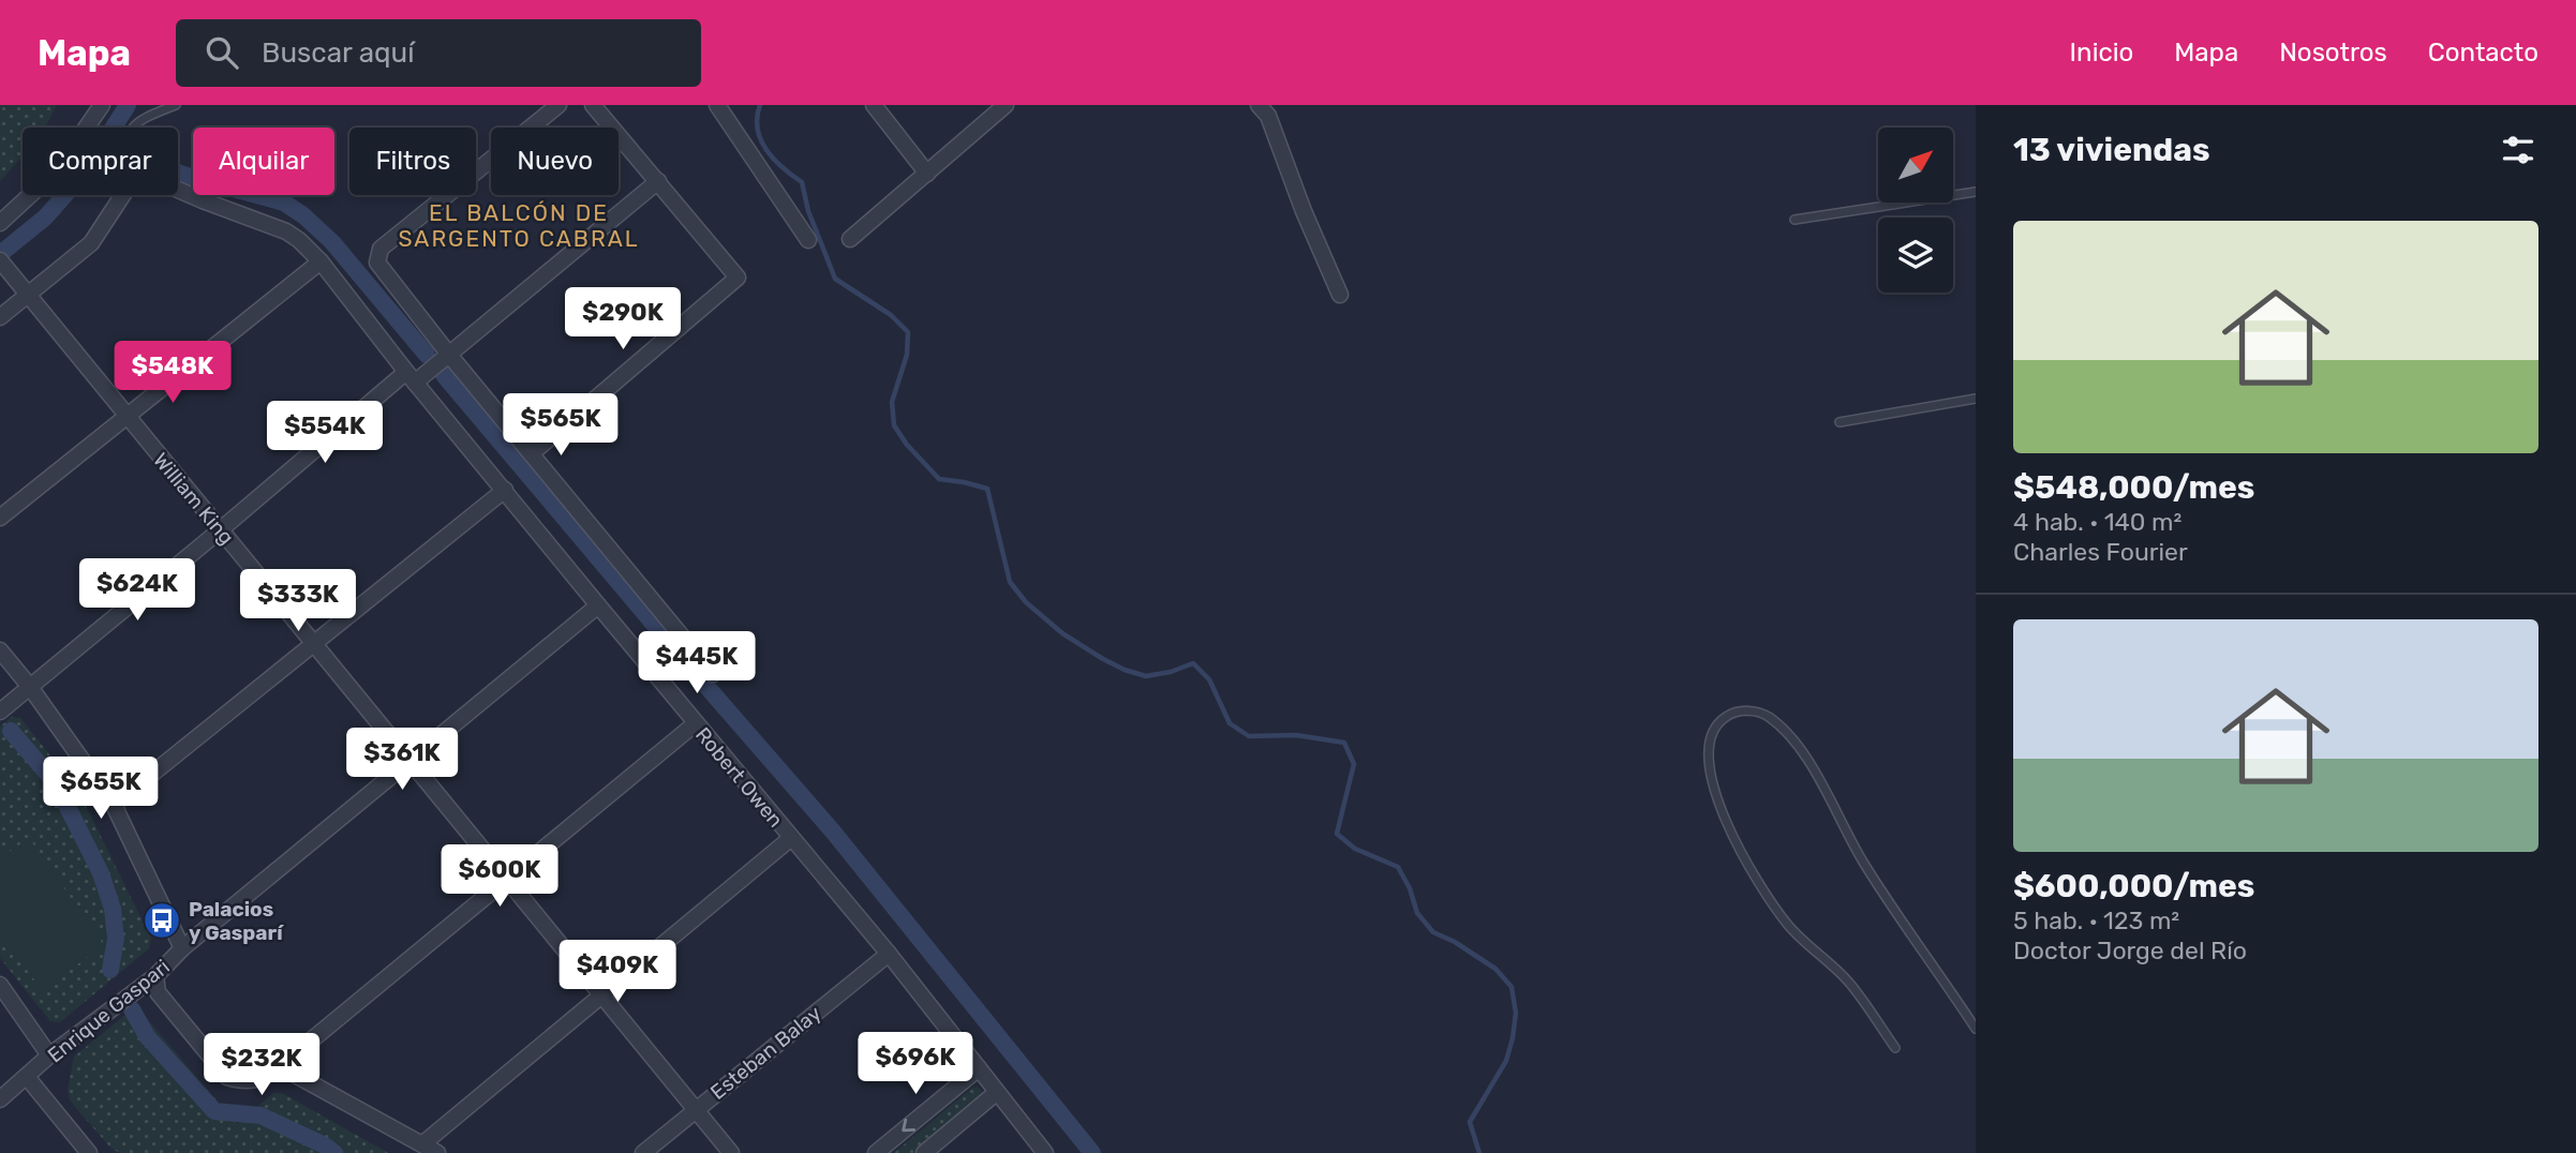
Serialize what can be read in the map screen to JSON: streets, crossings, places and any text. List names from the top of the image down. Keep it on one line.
{"streets":{"street":["William King","Robert Owen","Enrique Gaspari","Esteban Balay"]},"crossings":[["William King","Enrique Gaspari"],["William King","Esteban Balay"],["Robert Owen","Enrique Gaspari"],["Robert Owen","Esteban Balay"]],"districts":["EL BALCÓN DE SARGENTO CABRAL"],"places":{"bus stop":["Palacios y Gasparí"]},"north":"top right","page":{"header":"Mapa","search":"Buscar aquí","nav":["Inicio","Mapa","Nosotros","Contacto"],"heading":"13 viviendas","chip":["Comprar","Alquilar","Filtros","Nuevo"],"list":[{"name":"$548,000/mes","note":"4 hab. · 140 m² · Charles Fourier"},{"name":"$600,000/mes","note":"5 hab. · 123 m² · Doctor Jorge del Río"}],"price":["$290K","$548K","$565K","$554K","$624K","$333K","$445K","$361K","$655K","$600K","$409K","$696K","$232K"]}}
